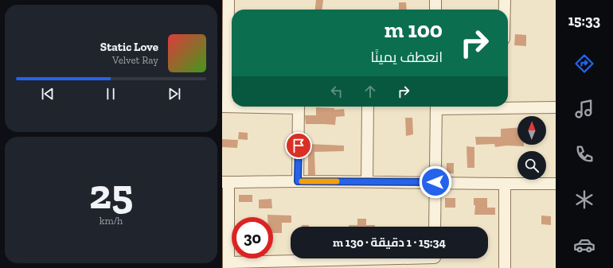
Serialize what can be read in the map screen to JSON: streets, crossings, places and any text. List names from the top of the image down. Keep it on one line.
{"north":"top","page":{"tabs":"15:33","turn":["100 m","انعطف يمينًا"],"song":["Static Love","Velvet Ray"],"tile":["25","km/h"],"limit":"30","trip":"15:34 · 1 دقيقة · 130 m"}}
